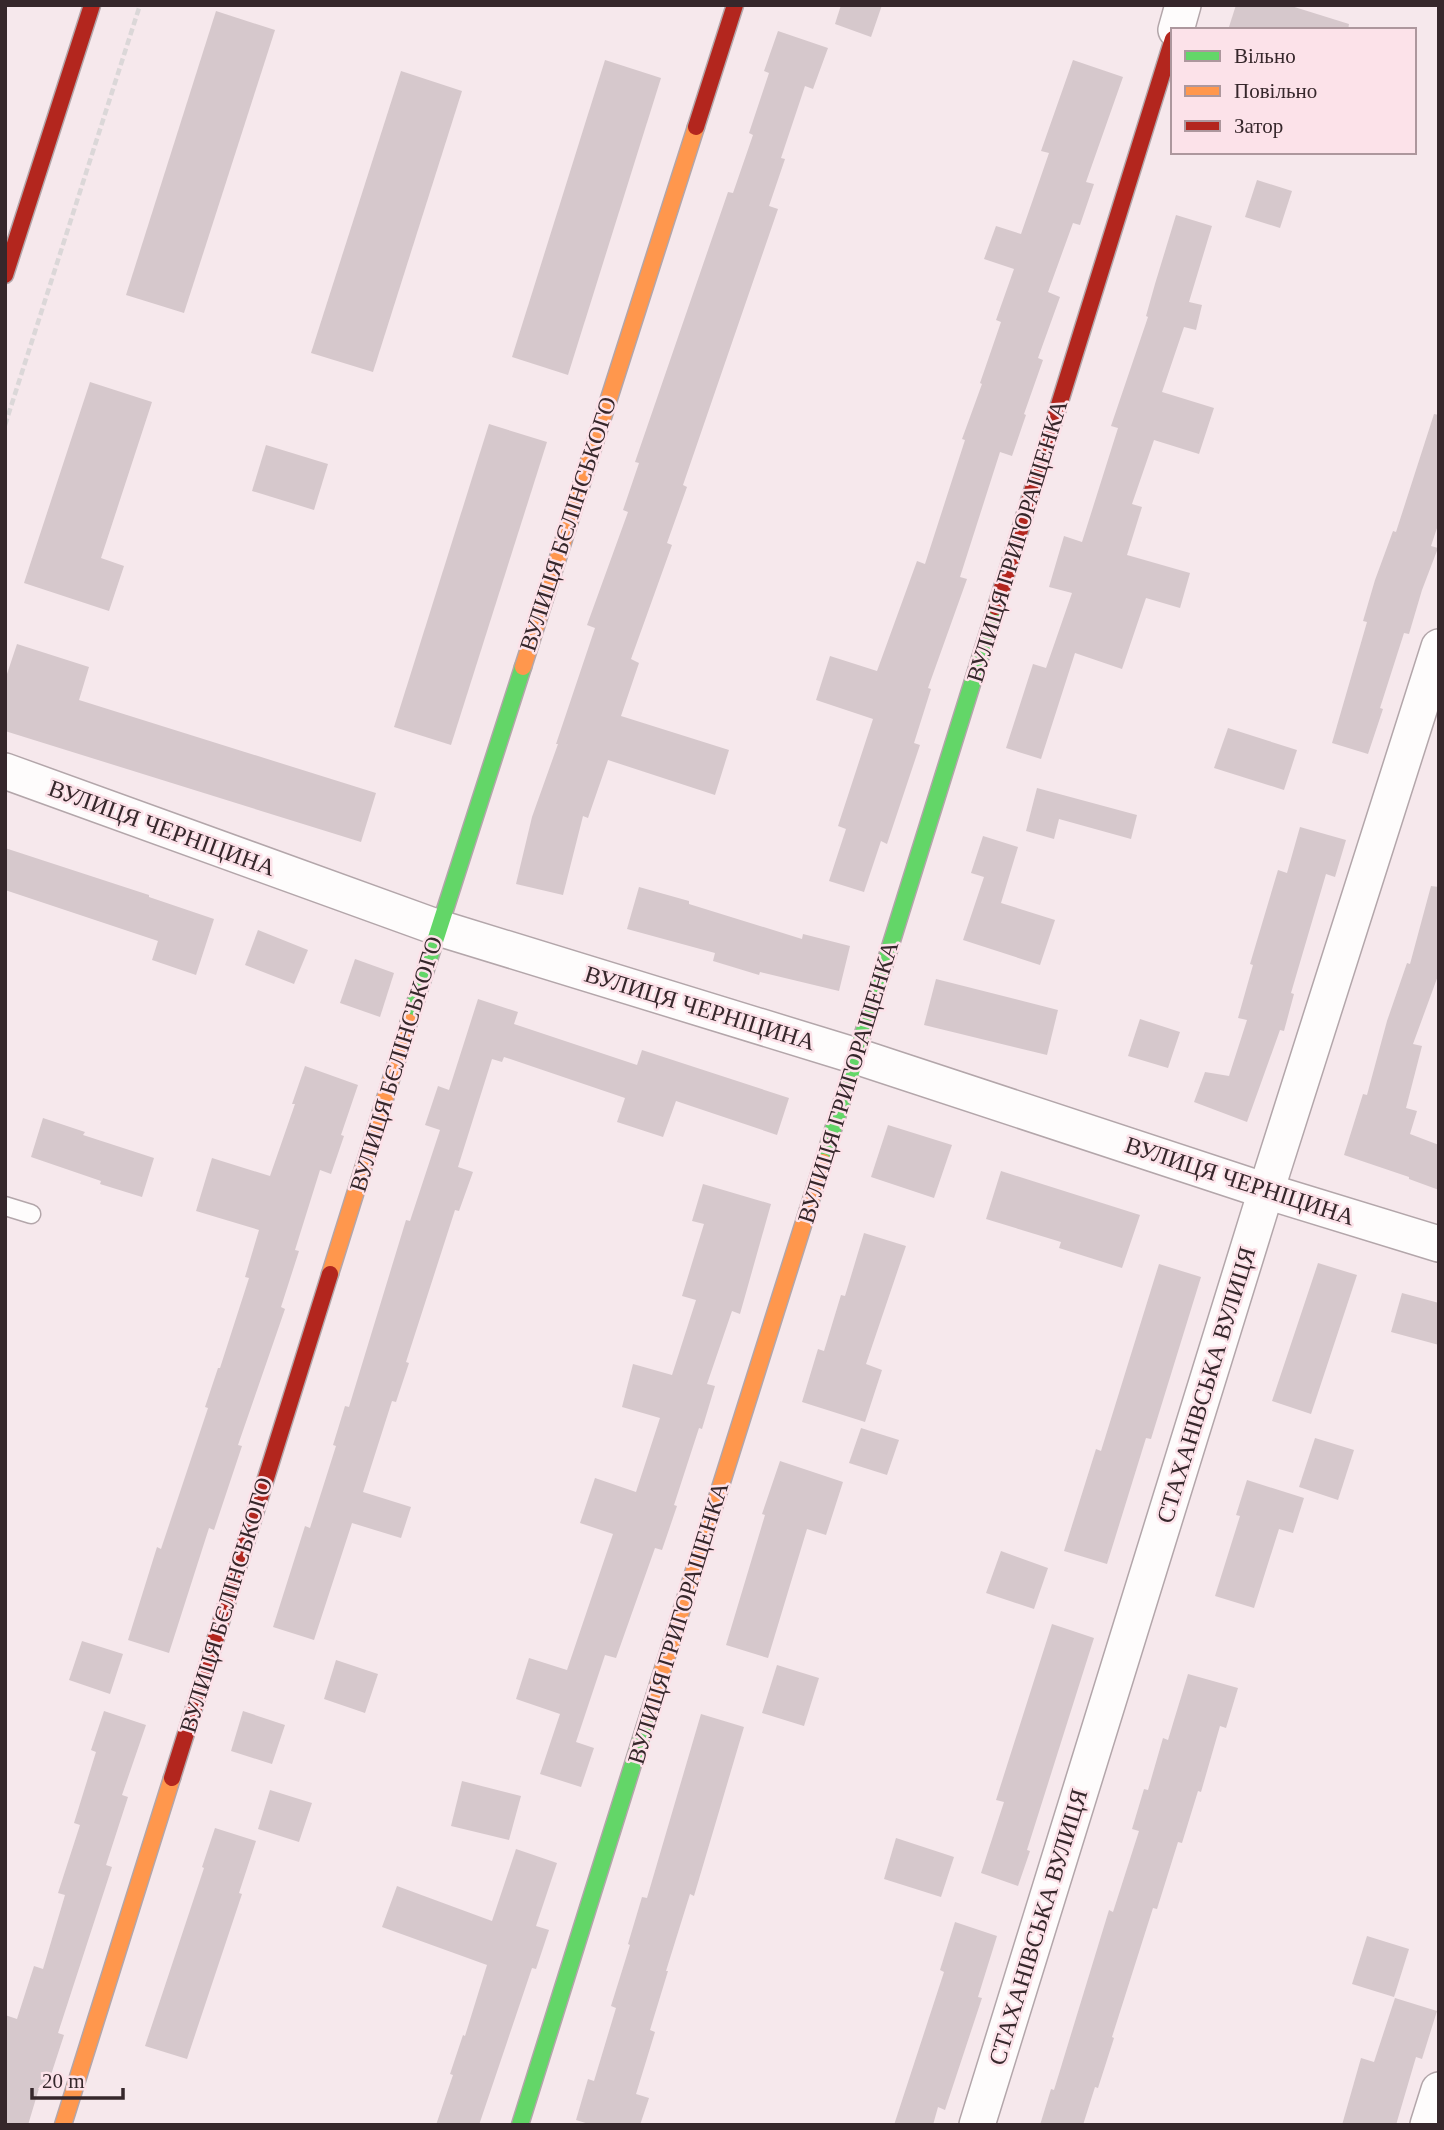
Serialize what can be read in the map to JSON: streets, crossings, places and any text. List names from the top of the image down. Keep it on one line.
{"streets":{"street":["ВУЛИЦЯ БЄЛІНСЬКОГО","ВУЛИЦЯ ГРИГОРАЩЕНКА","ВУЛИЦЯ ЧЕРНІЦИНА","СТАХАНІВСЬКА ВУЛИЦЯ"]},"crossings":[["ВУЛИЦЯ БЄЛІНСЬКОГО","ВУЛИЦЯ ЧЕРНІЦИНА"],["ВУЛИЦЯ ГРИГОРАЩЕНКА","ВУЛИЦЯ ЧЕРНІЦИНА"],["ВУЛИЦЯ ЧЕРНІЦИНА","СТАХАНІВСЬКА ВУЛИЦЯ"]],"legend":["Вільно","Повільно","Затор"],"scale_bar":"20 m"}
